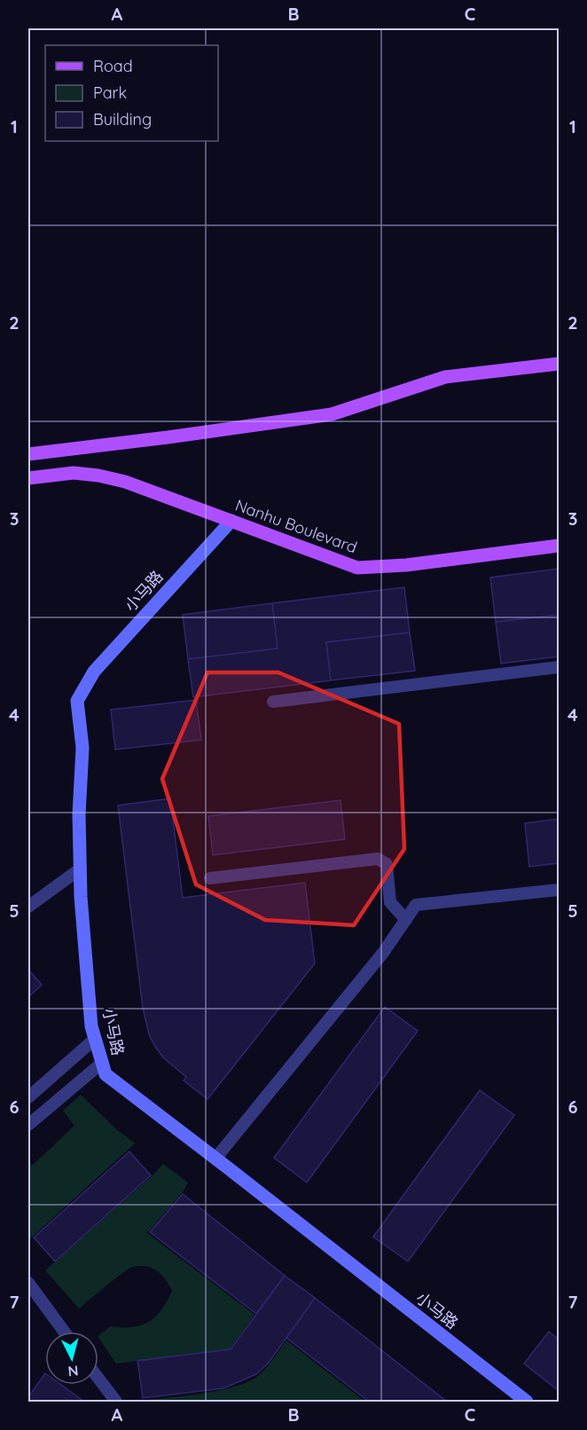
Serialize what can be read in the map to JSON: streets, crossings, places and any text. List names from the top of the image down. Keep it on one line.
{"streets":{"main road":["Nanhu Boulevard"],"street":["小马路"]},"crossings":[["Nanhu Boulevard","小马路"]],"legend":["Road","Park","Building"],"north":"bottom","grid":{"columns":["A","B","C"],"rows":["1","2","3","4","5","6","7"]}}
